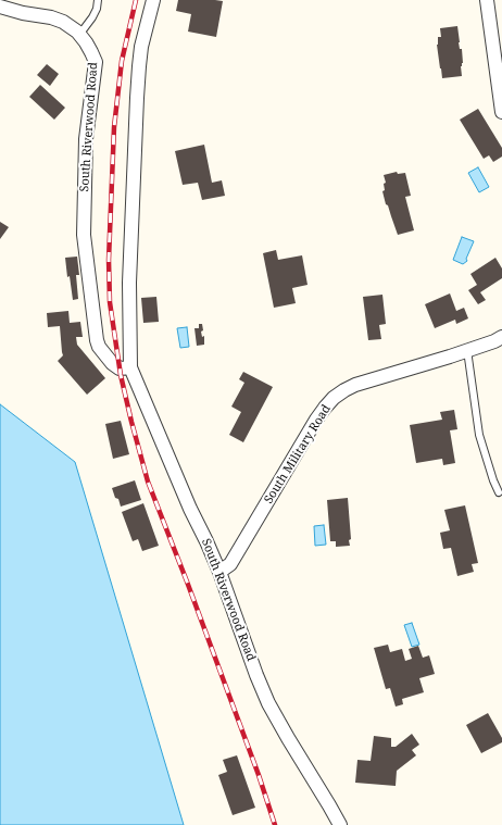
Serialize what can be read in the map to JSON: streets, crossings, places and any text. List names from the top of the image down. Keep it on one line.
{"streets":{"street":["South Riverwood Road","South Military Road"]},"crossings":[["South Riverwood Road","South Military Road"]]}
